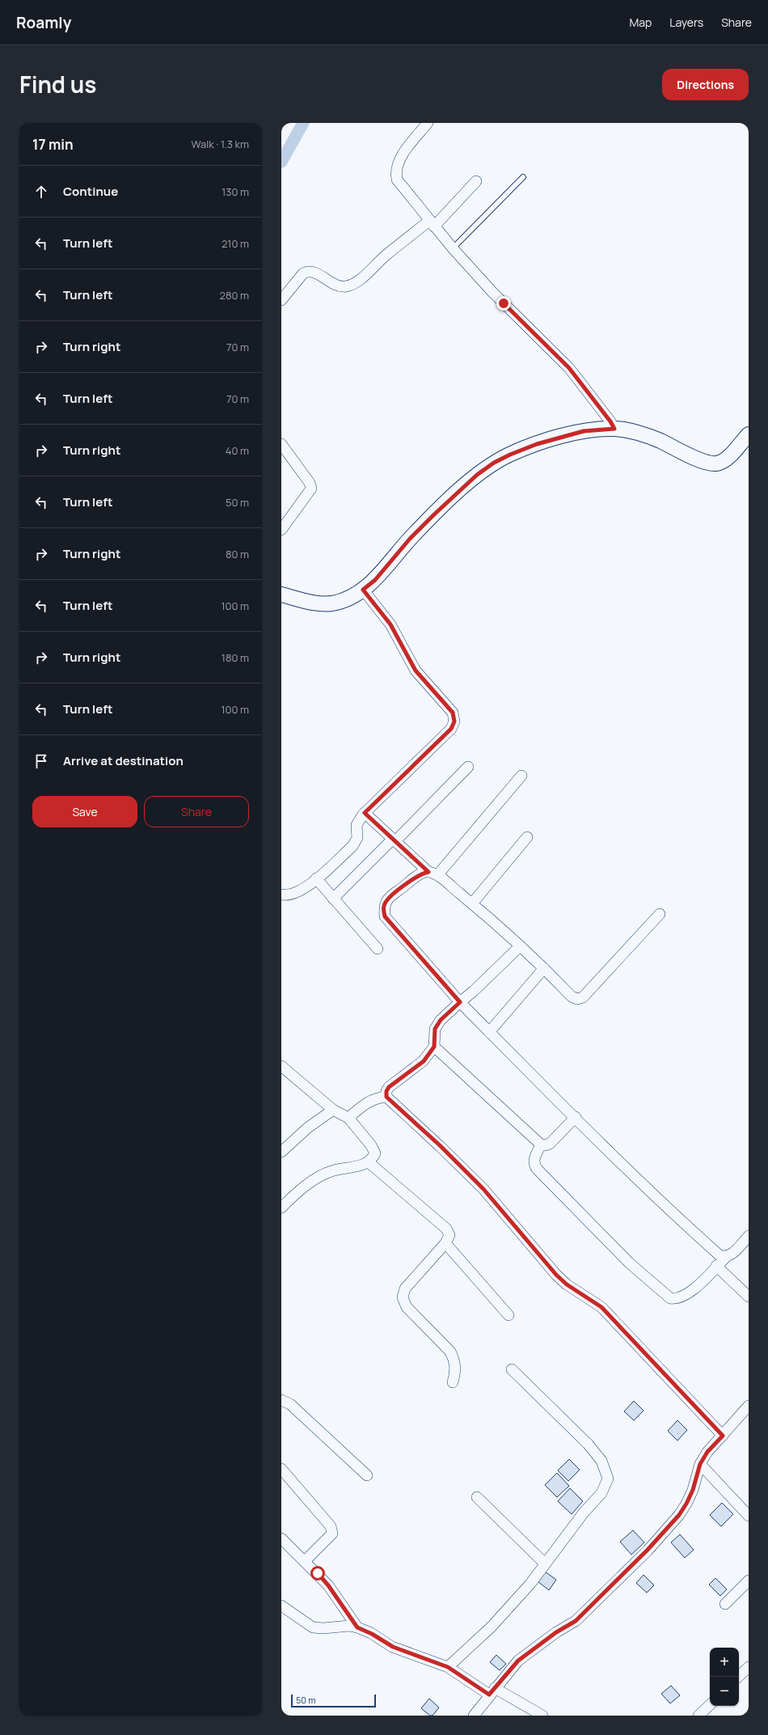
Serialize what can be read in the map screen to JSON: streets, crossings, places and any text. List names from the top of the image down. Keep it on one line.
{"scale_bar":"50 m","page":{"header":"Roamly","nav":["Map","Layers","Share"],"title":"Find us","buttons":["Directions",["Save","Share"]],"heading":["17 min","Walk · 1.3 km"],"list":[["Continue","130 m"],["Turn left","210 m"],["Turn left","280 m"],["Turn right","70 m"],["Turn left","70 m"],["Turn right","40 m"],["Turn left","50 m"],["Turn right","80 m"],["Turn left","100 m"],["Turn right","180 m"],["Turn left","100 m"],"Arrive at destination"],"map_buttons":["+","−"],"scale":"50 m"}}
